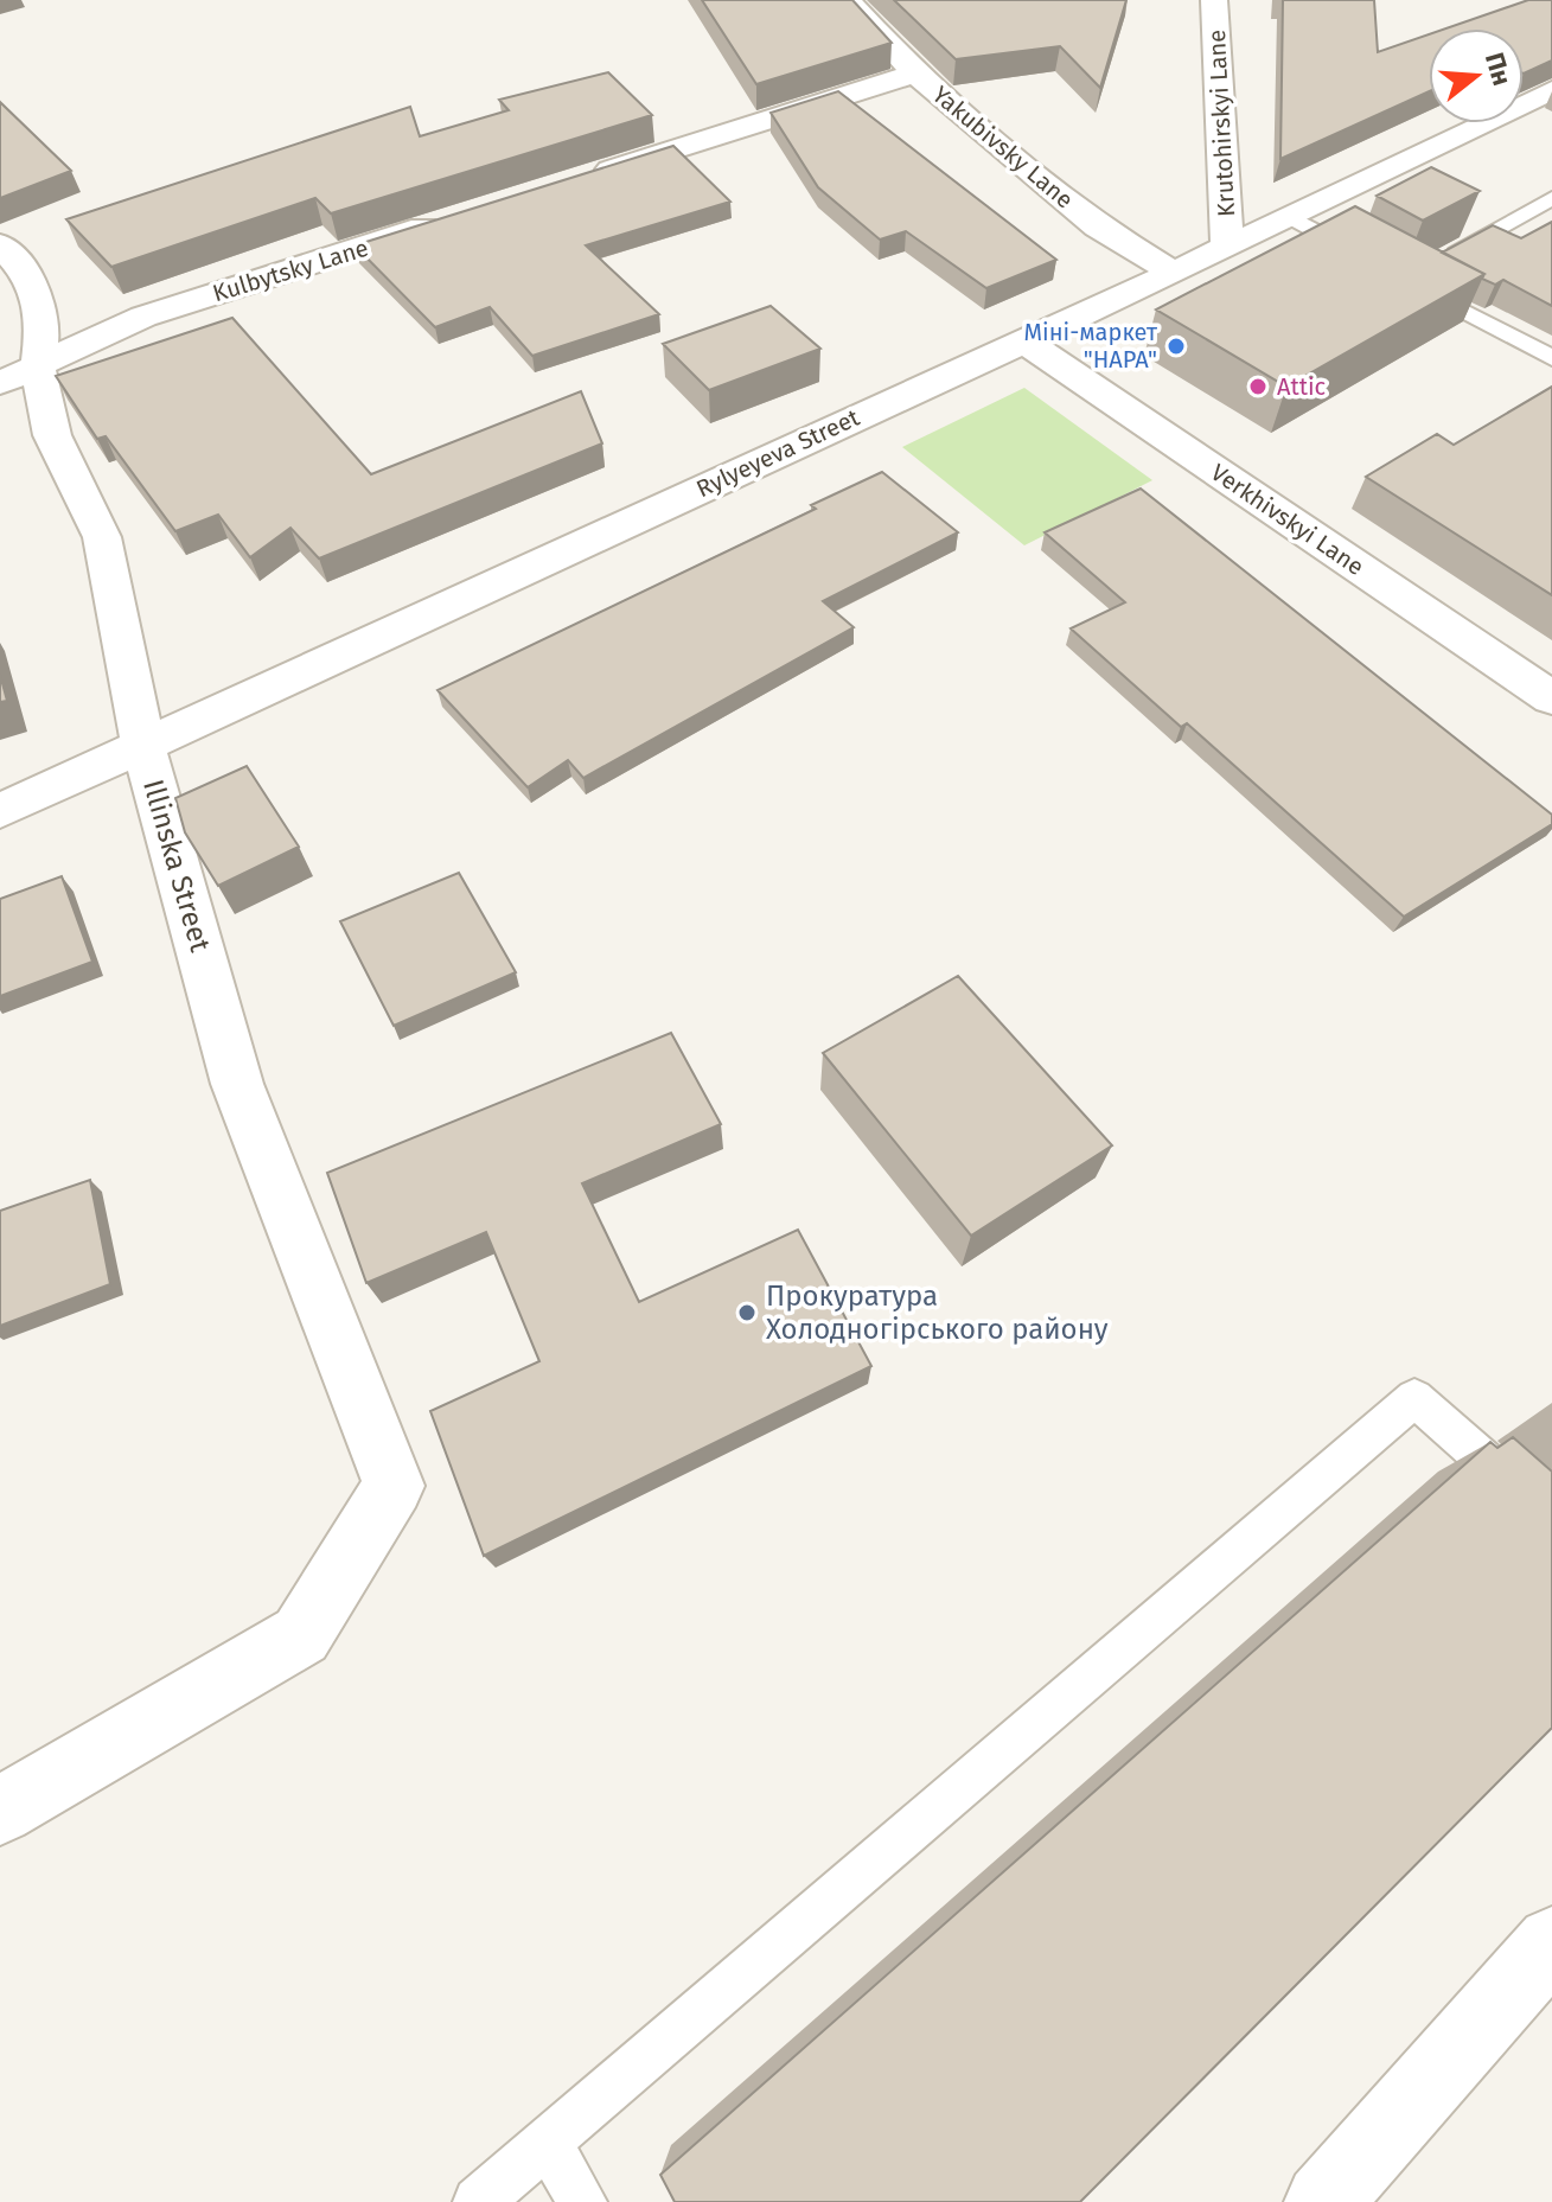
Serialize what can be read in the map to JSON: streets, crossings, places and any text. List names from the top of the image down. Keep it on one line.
{"streets":{"street":["Krutohirskyi Lane","Yakubivsky Lane","Kulbytsky Lane","Rylyeyeva Street","Verkhivskyi Lane","Illinska Street"]},"crossings":[["Krutohirskyi Lane","Rylyeyeva Street"],["Yakubivsky Lane","Rylyeyeva Street"],["Kulbytsky Lane","Illinska Street"],["Rylyeyeva Street","Verkhivskyi Lane"],["Rylyeyeva Street","Illinska Street"]],"places":["Міні-маркет \"НАРА\"","Attic","Прокуратура Холодногірського району"],"north":"right"}
